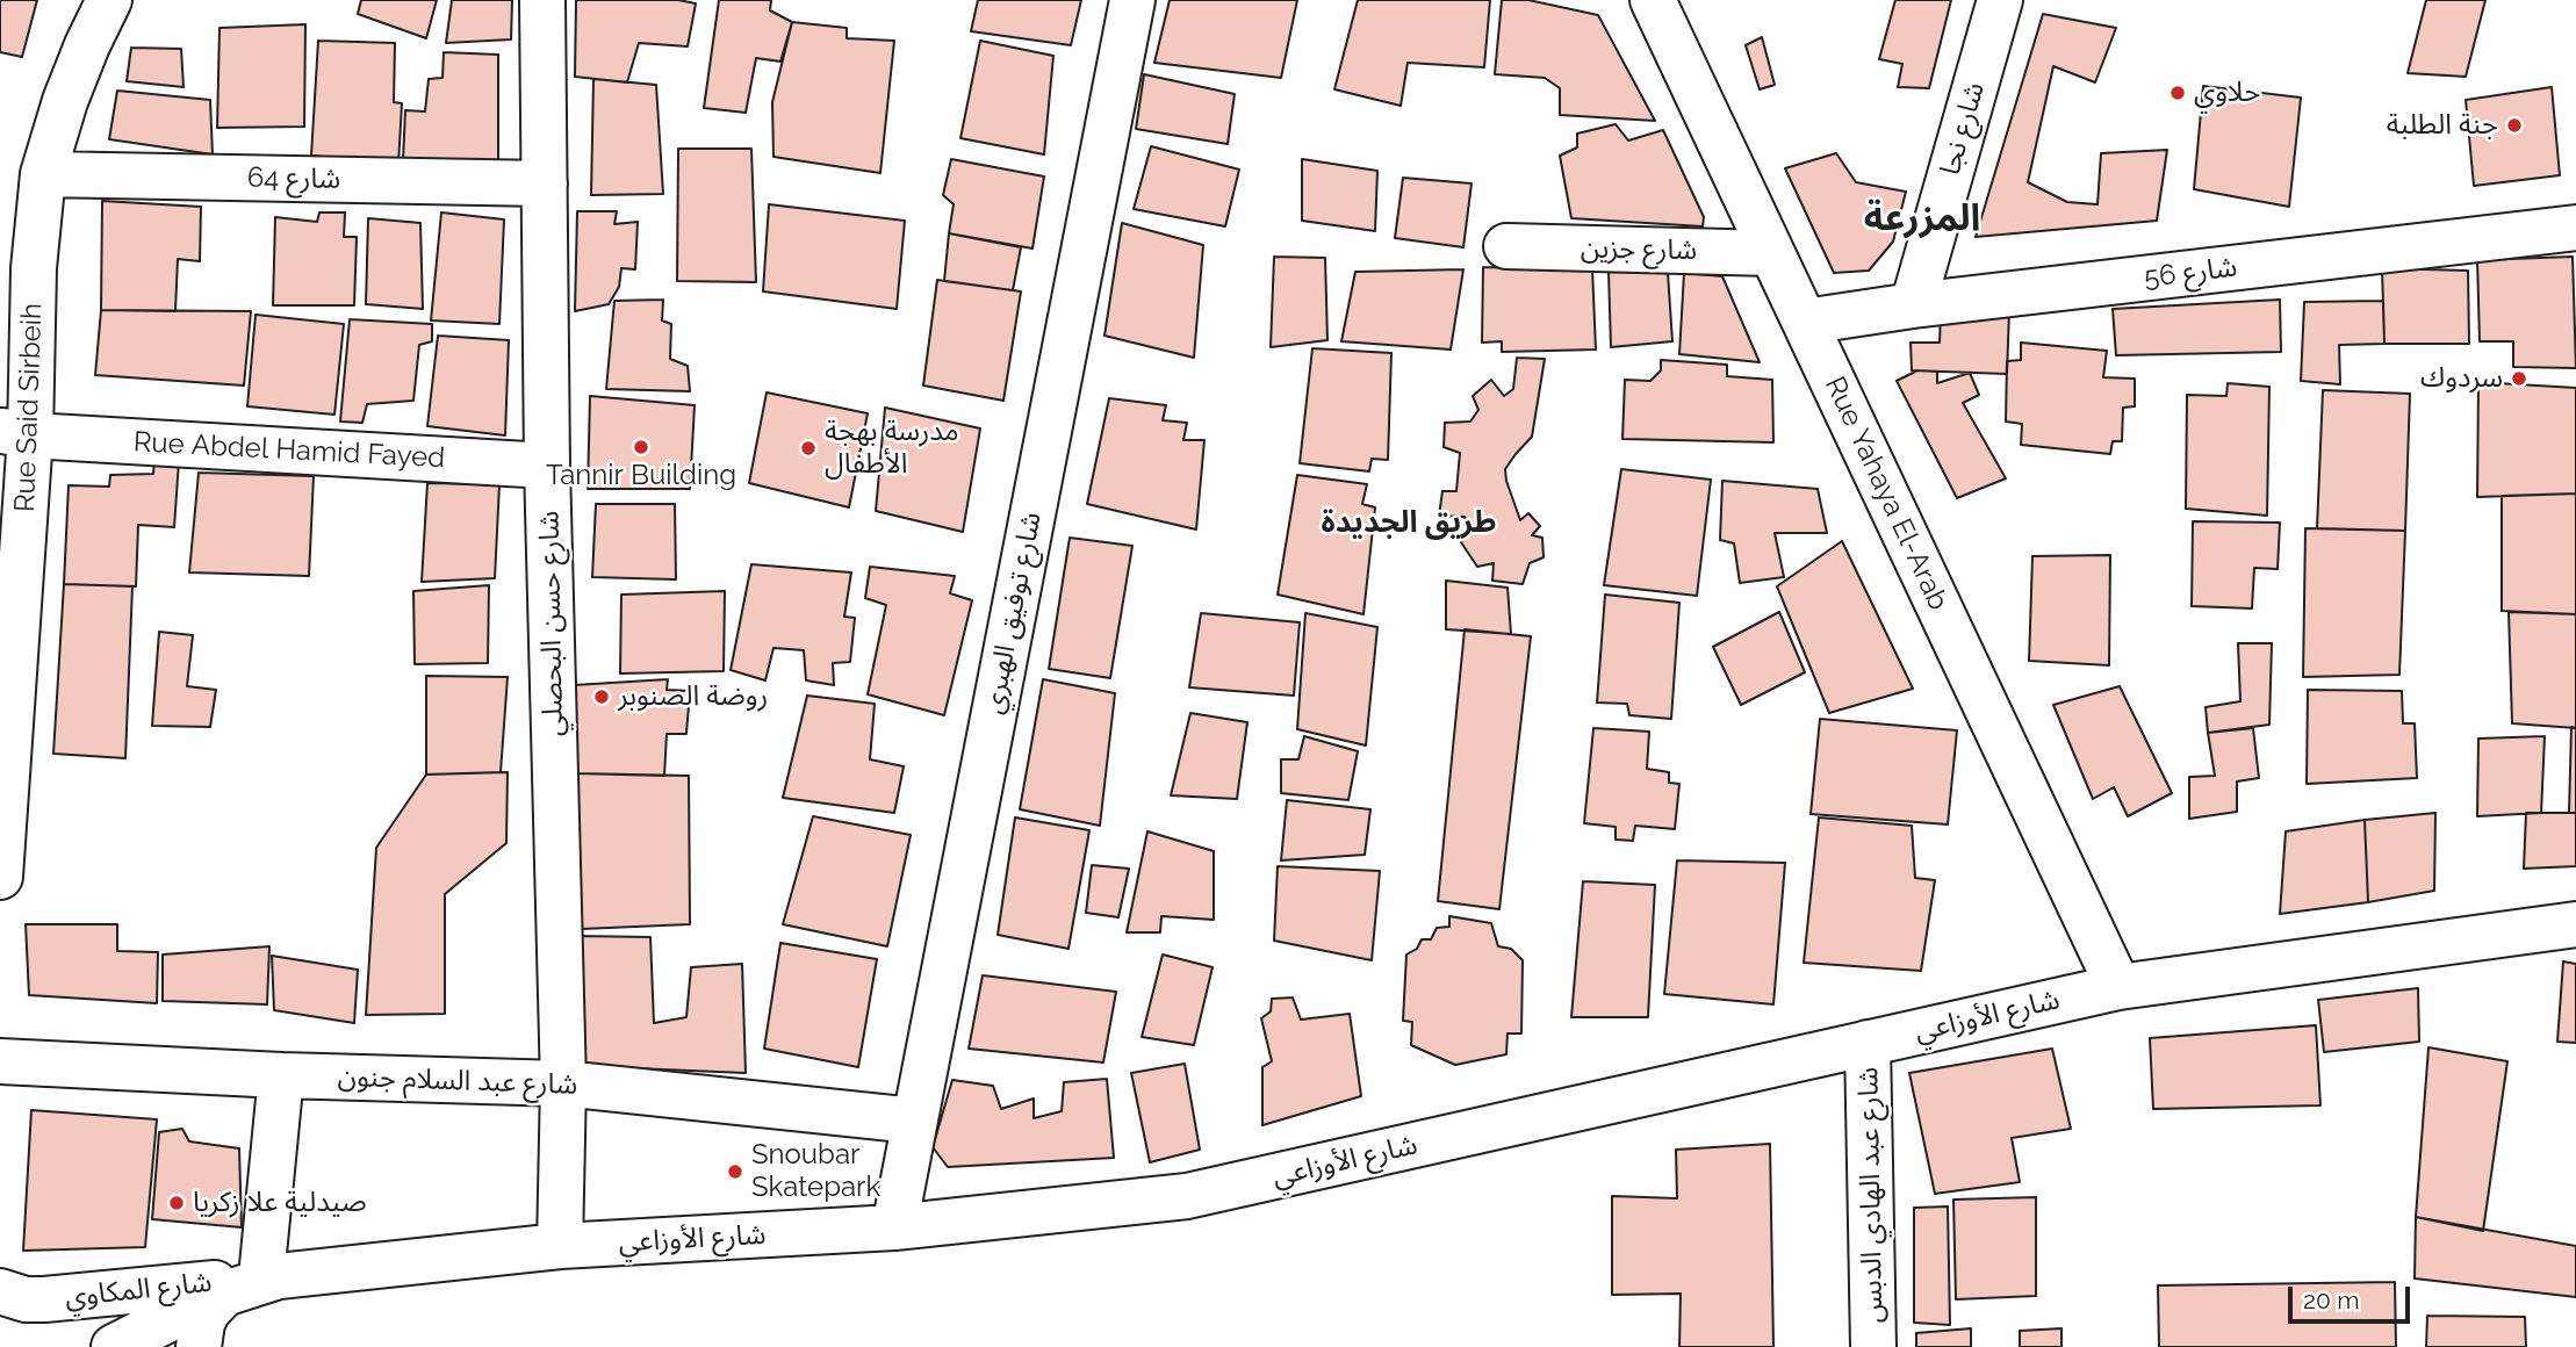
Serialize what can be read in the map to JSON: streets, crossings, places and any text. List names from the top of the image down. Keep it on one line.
{"streets":{"street":["شارع نجا","شارع 64","شارع جزين","شارع 56","Rue Said Sirbeih","Rue Abdel Hamid Fayed","Rue Yahaya El-Arab","شارع توفيق الهبري","شارع حسن البحصلي","شارع الأوزاعي","شارع عبد السلام جنون","شارع عبد الهادي الدبس","شارع المكاوي"]},"crossings":[["شارع نجا","شارع 56"],["شارع 64","Rue Said Sirbeih"],["شارع 64","شارع حسن البحصلي"],["شارع جزين","Rue Yahaya El-Arab"],["شارع 56","Rue Yahaya El-Arab"],["Rue Said Sirbeih","Rue Abdel Hamid Fayed"],["Rue Abdel Hamid Fayed","شارع حسن البحصلي"],["Rue Yahaya El-Arab","شارع الأوزاعي"],["شارع توفيق الهبري","شارع الأوزاعي"],["شارع توفيق الهبري","شارع عبد السلام جنون"],["شارع حسن البحصلي","شارع الأوزاعي"],["شارع حسن البحصلي","شارع عبد السلام جنون"],["شارع الأوزاعي","شارع عبد الهادي الدبس"],["شارع الأوزاعي","شارع المكاوي"]],"districts":["المزرعة","طريق الجديدة"],"places":["حلاوي","جنة الطلبة","سردوك","Tannir Building","مدرسة بهجة الأطفال","روضة الصنوبر","Snoubar Skatepark","صيدلية علا زكريا"],"scale_bar":"20 m"}
